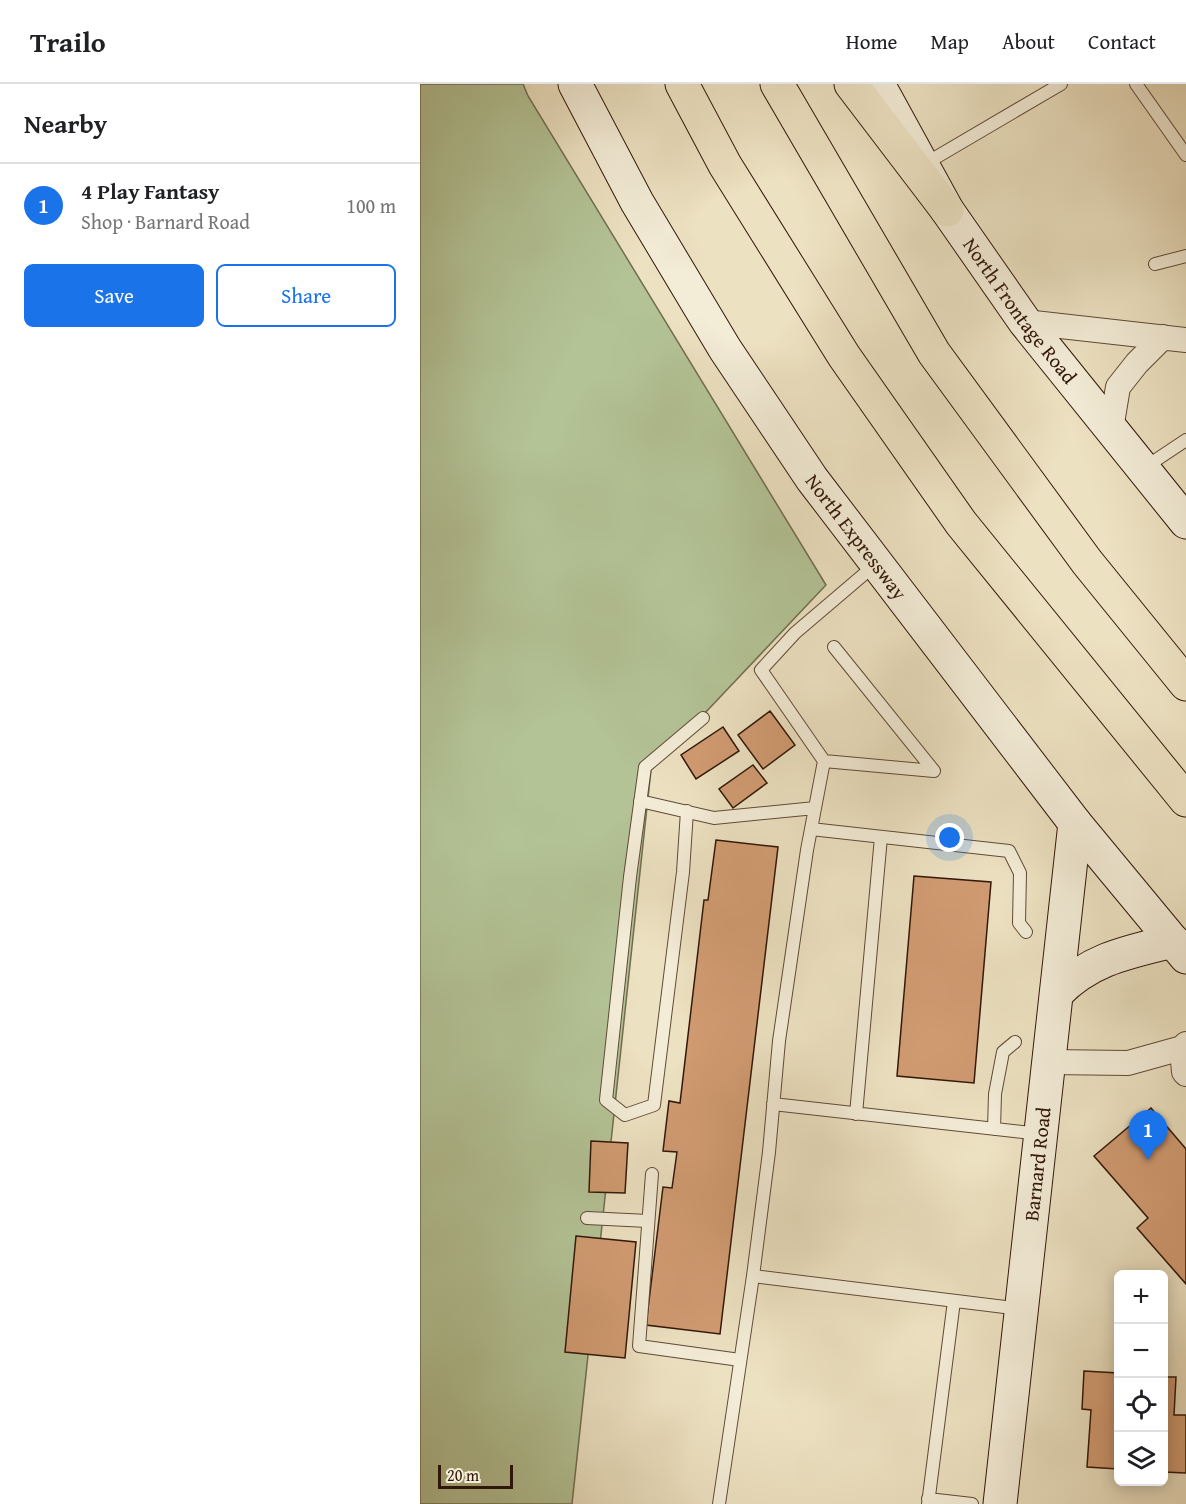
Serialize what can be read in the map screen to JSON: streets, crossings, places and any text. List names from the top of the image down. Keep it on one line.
{"streets":{"main road":["North Frontage Road","North Expressway","Barnard Road"]},"crossings":[["North Expressway","Barnard Road"]],"scale_bar":"20 m","page":{"header":"Trailo","nav":["Home","Map","About","Contact"],"heading":"Nearby","list":[{"mark":"1","name":"4 Play Fantasy","note":"Shop · Barnard Road","value":"100 m"}],"buttons":["Save","Share"],"pins":"1","map_buttons":["+","−"],"scale":"20 m"}}
